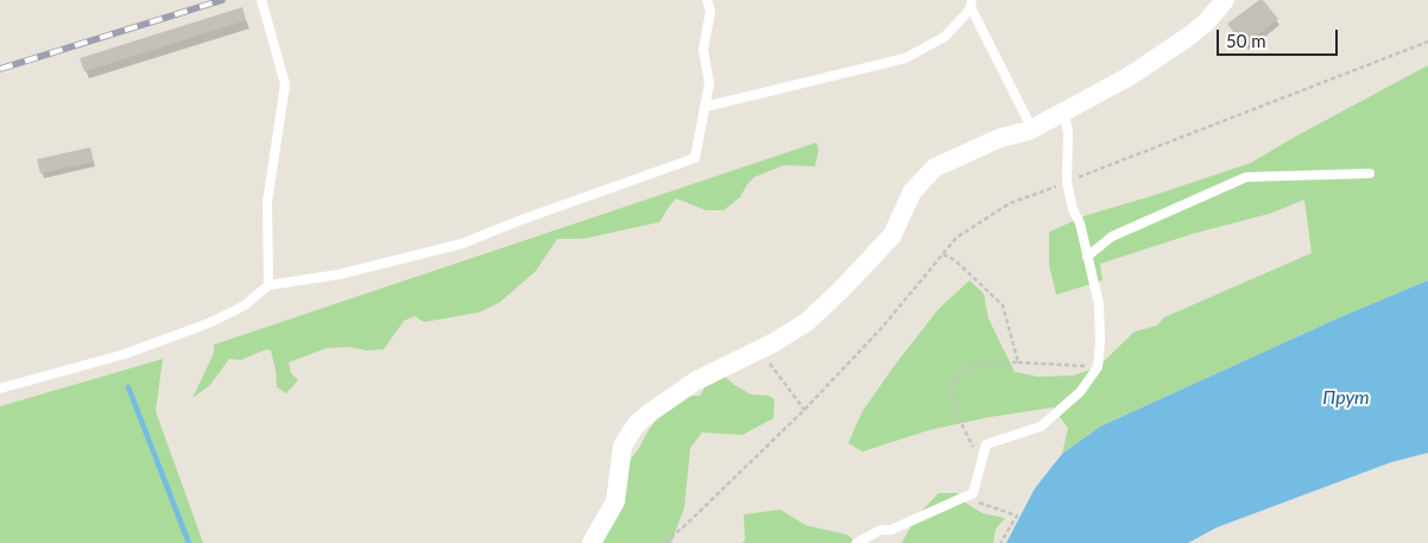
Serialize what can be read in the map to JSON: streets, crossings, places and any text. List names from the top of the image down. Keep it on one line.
{"water":["Прут"],"scale_bar":"50 m"}
